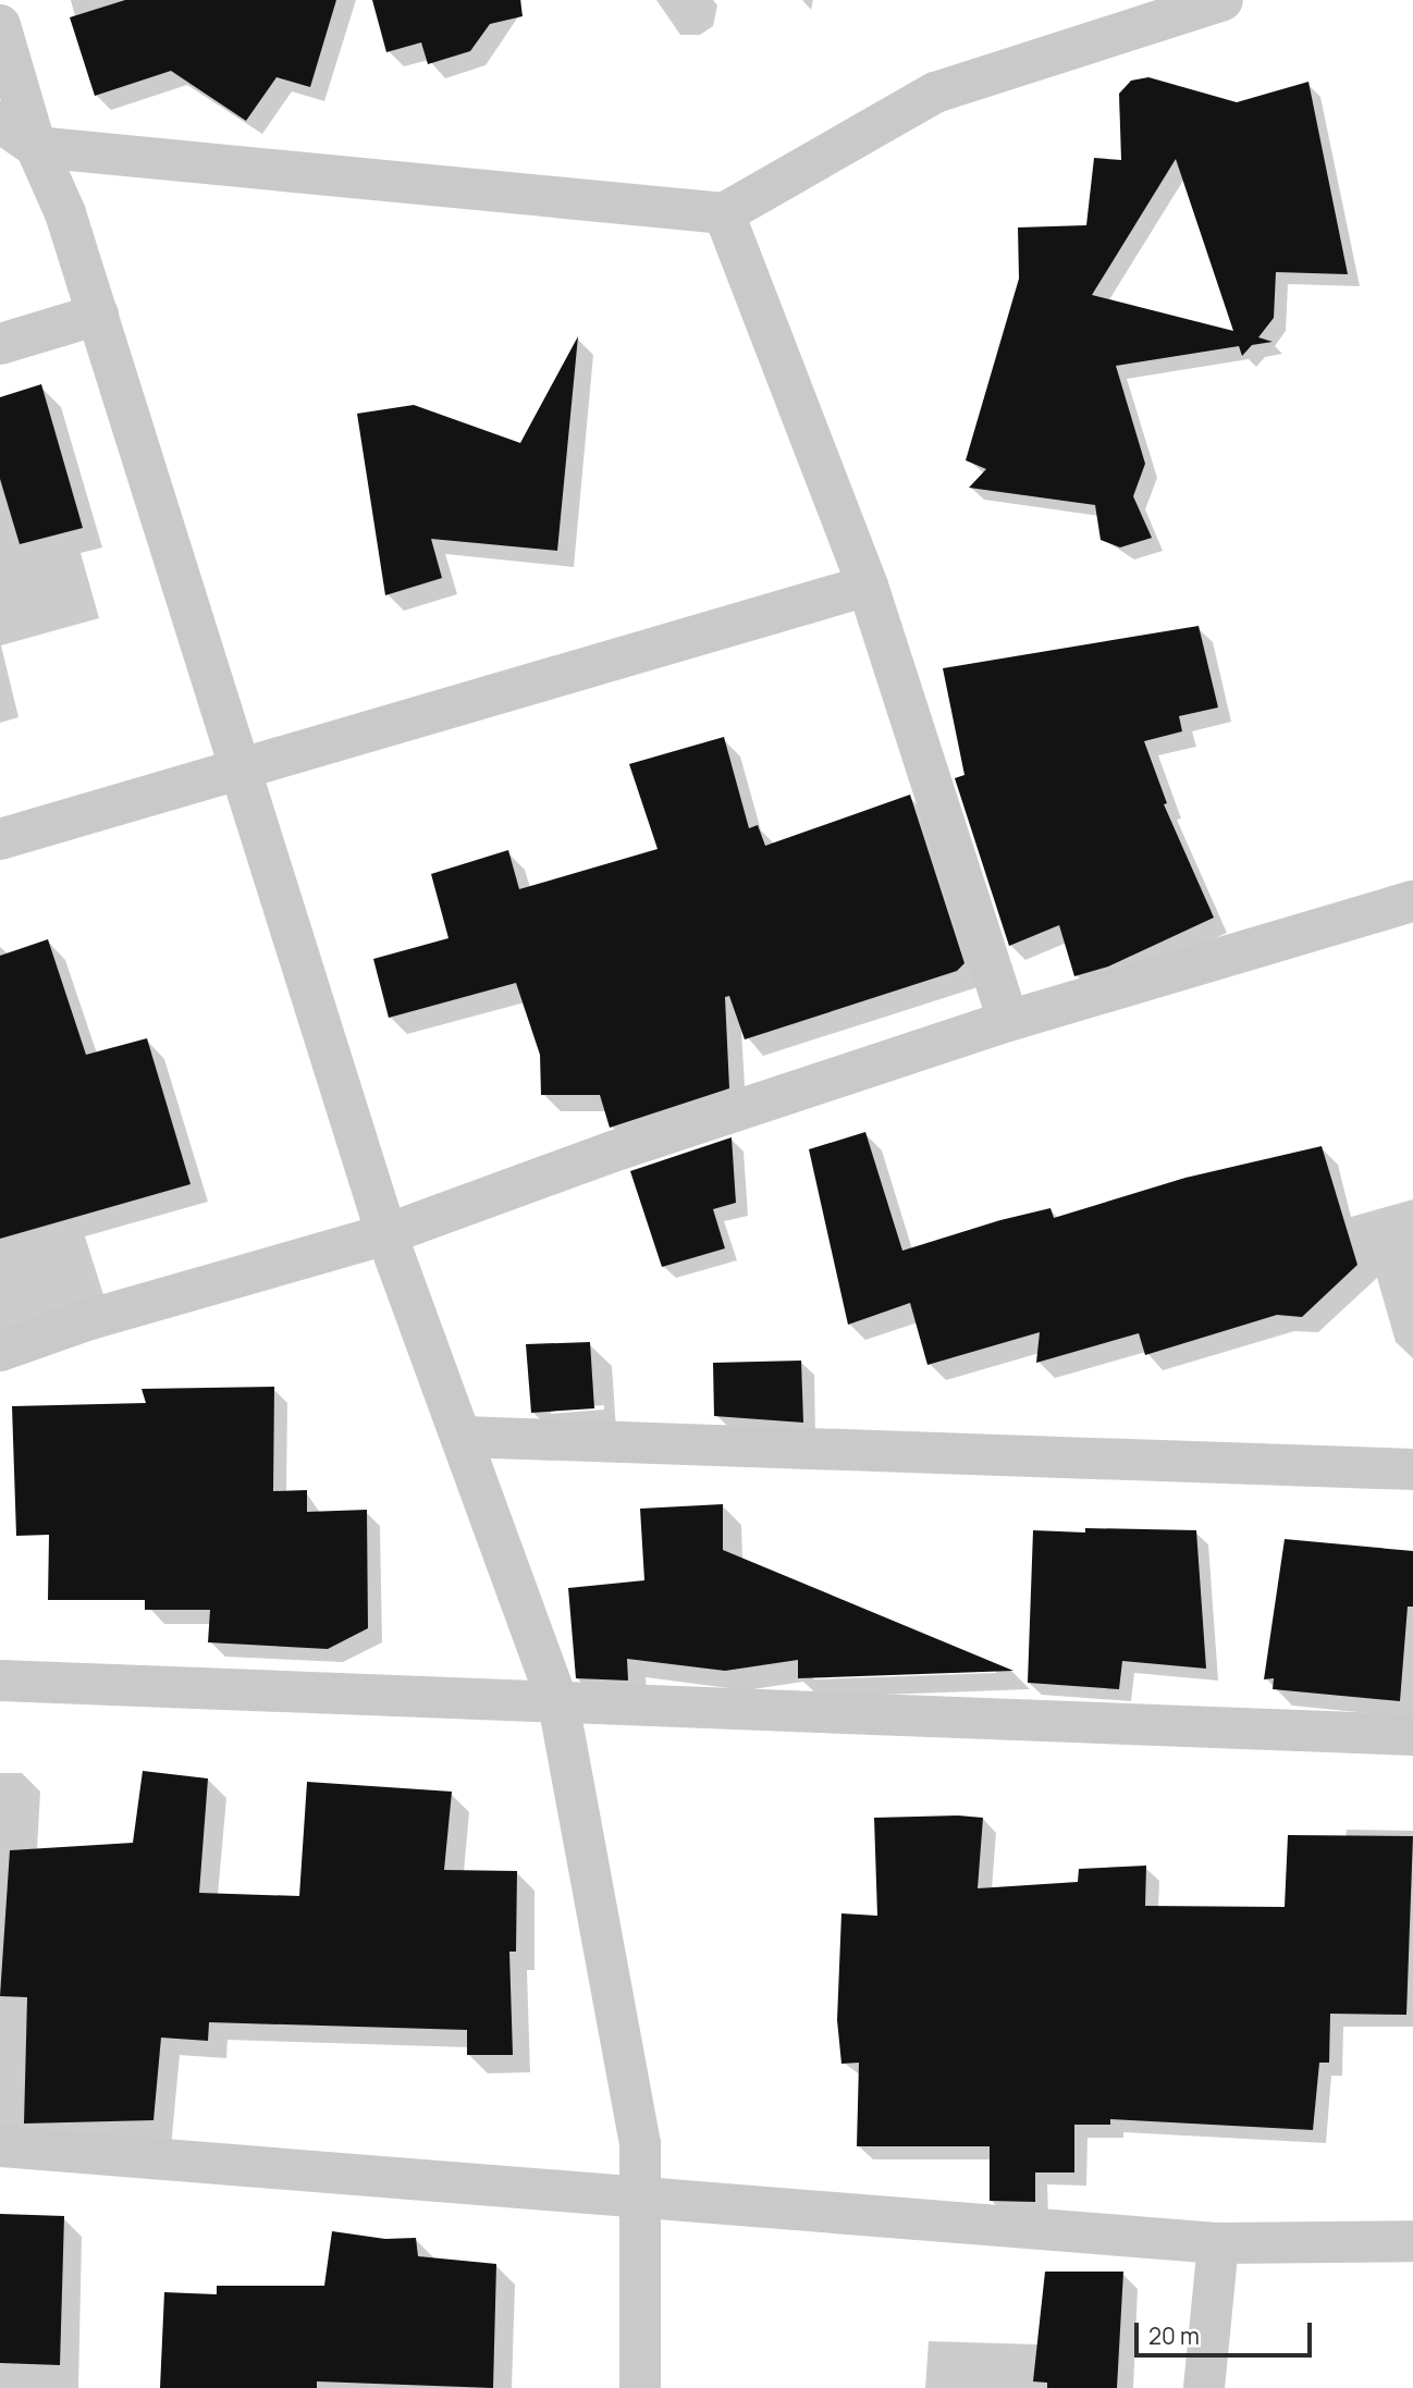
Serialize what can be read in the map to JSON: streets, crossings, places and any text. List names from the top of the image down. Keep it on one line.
{"scale_bar":"20 m"}
